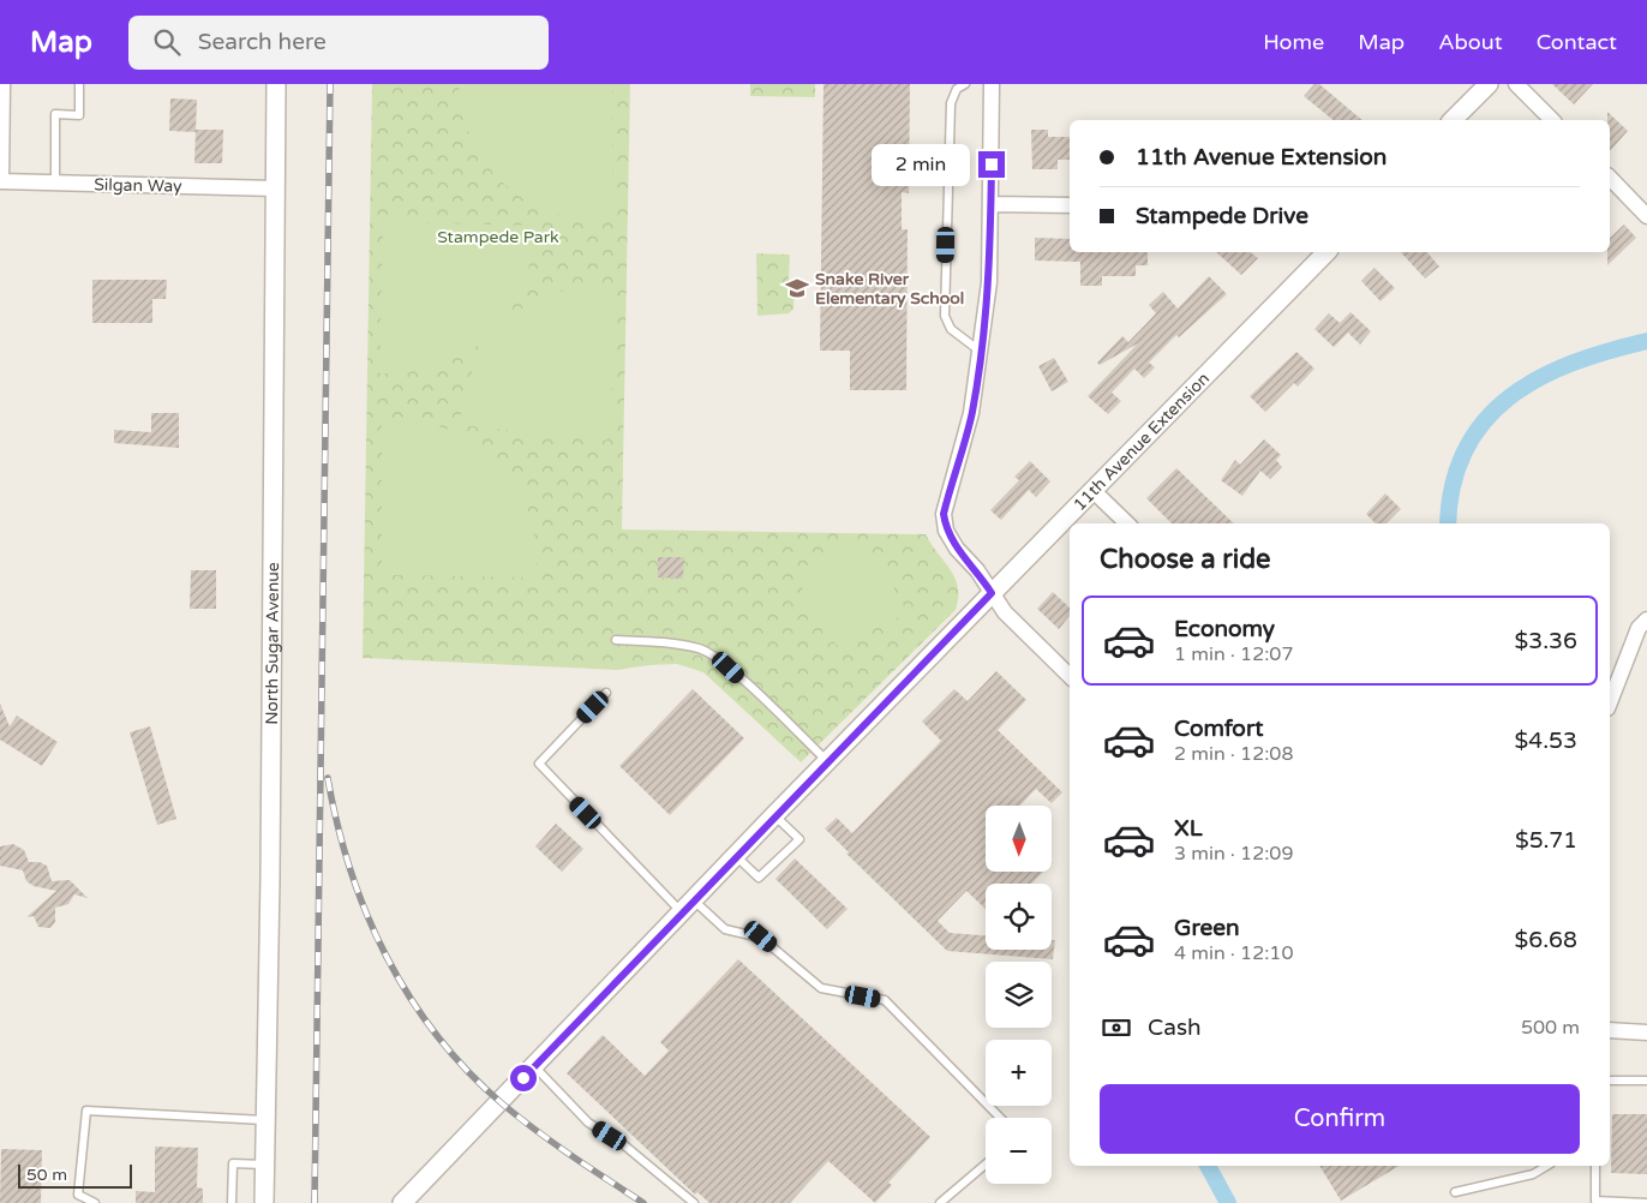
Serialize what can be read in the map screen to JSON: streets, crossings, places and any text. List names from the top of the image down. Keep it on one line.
{"streets":{"street":["Silgan Way","11th Avenue Extension","North Sugar Avenue"]},"crossings":[["Silgan Way","North Sugar Avenue"]],"parks":["Stampede Park"],"places":{"school or university":["Snake River Elementary School"]},"scale_bar":"50 m","north":"bottom","page":{"header":"Map","search":"Search here","nav":["Home","Map","About","Contact"],"banner":["11th Avenue Extension","Stampede Drive"],"bubble":"2 min","heading":"Choose a ride","list":[{"name":"Economy","note":"1 min · 12:07","value":"$3.36"},{"name":"Comfort","note":"2 min · 12:08","value":"$4.53"},{"name":"XL","note":"3 min · 12:09","value":"$5.71"},{"name":"Green","note":"4 min · 12:10","value":"$6.68"}],"map_buttons":["+","−"],"pay":["Cash","500 m"],"buttons":"Confirm","scale":"50 m"}}
